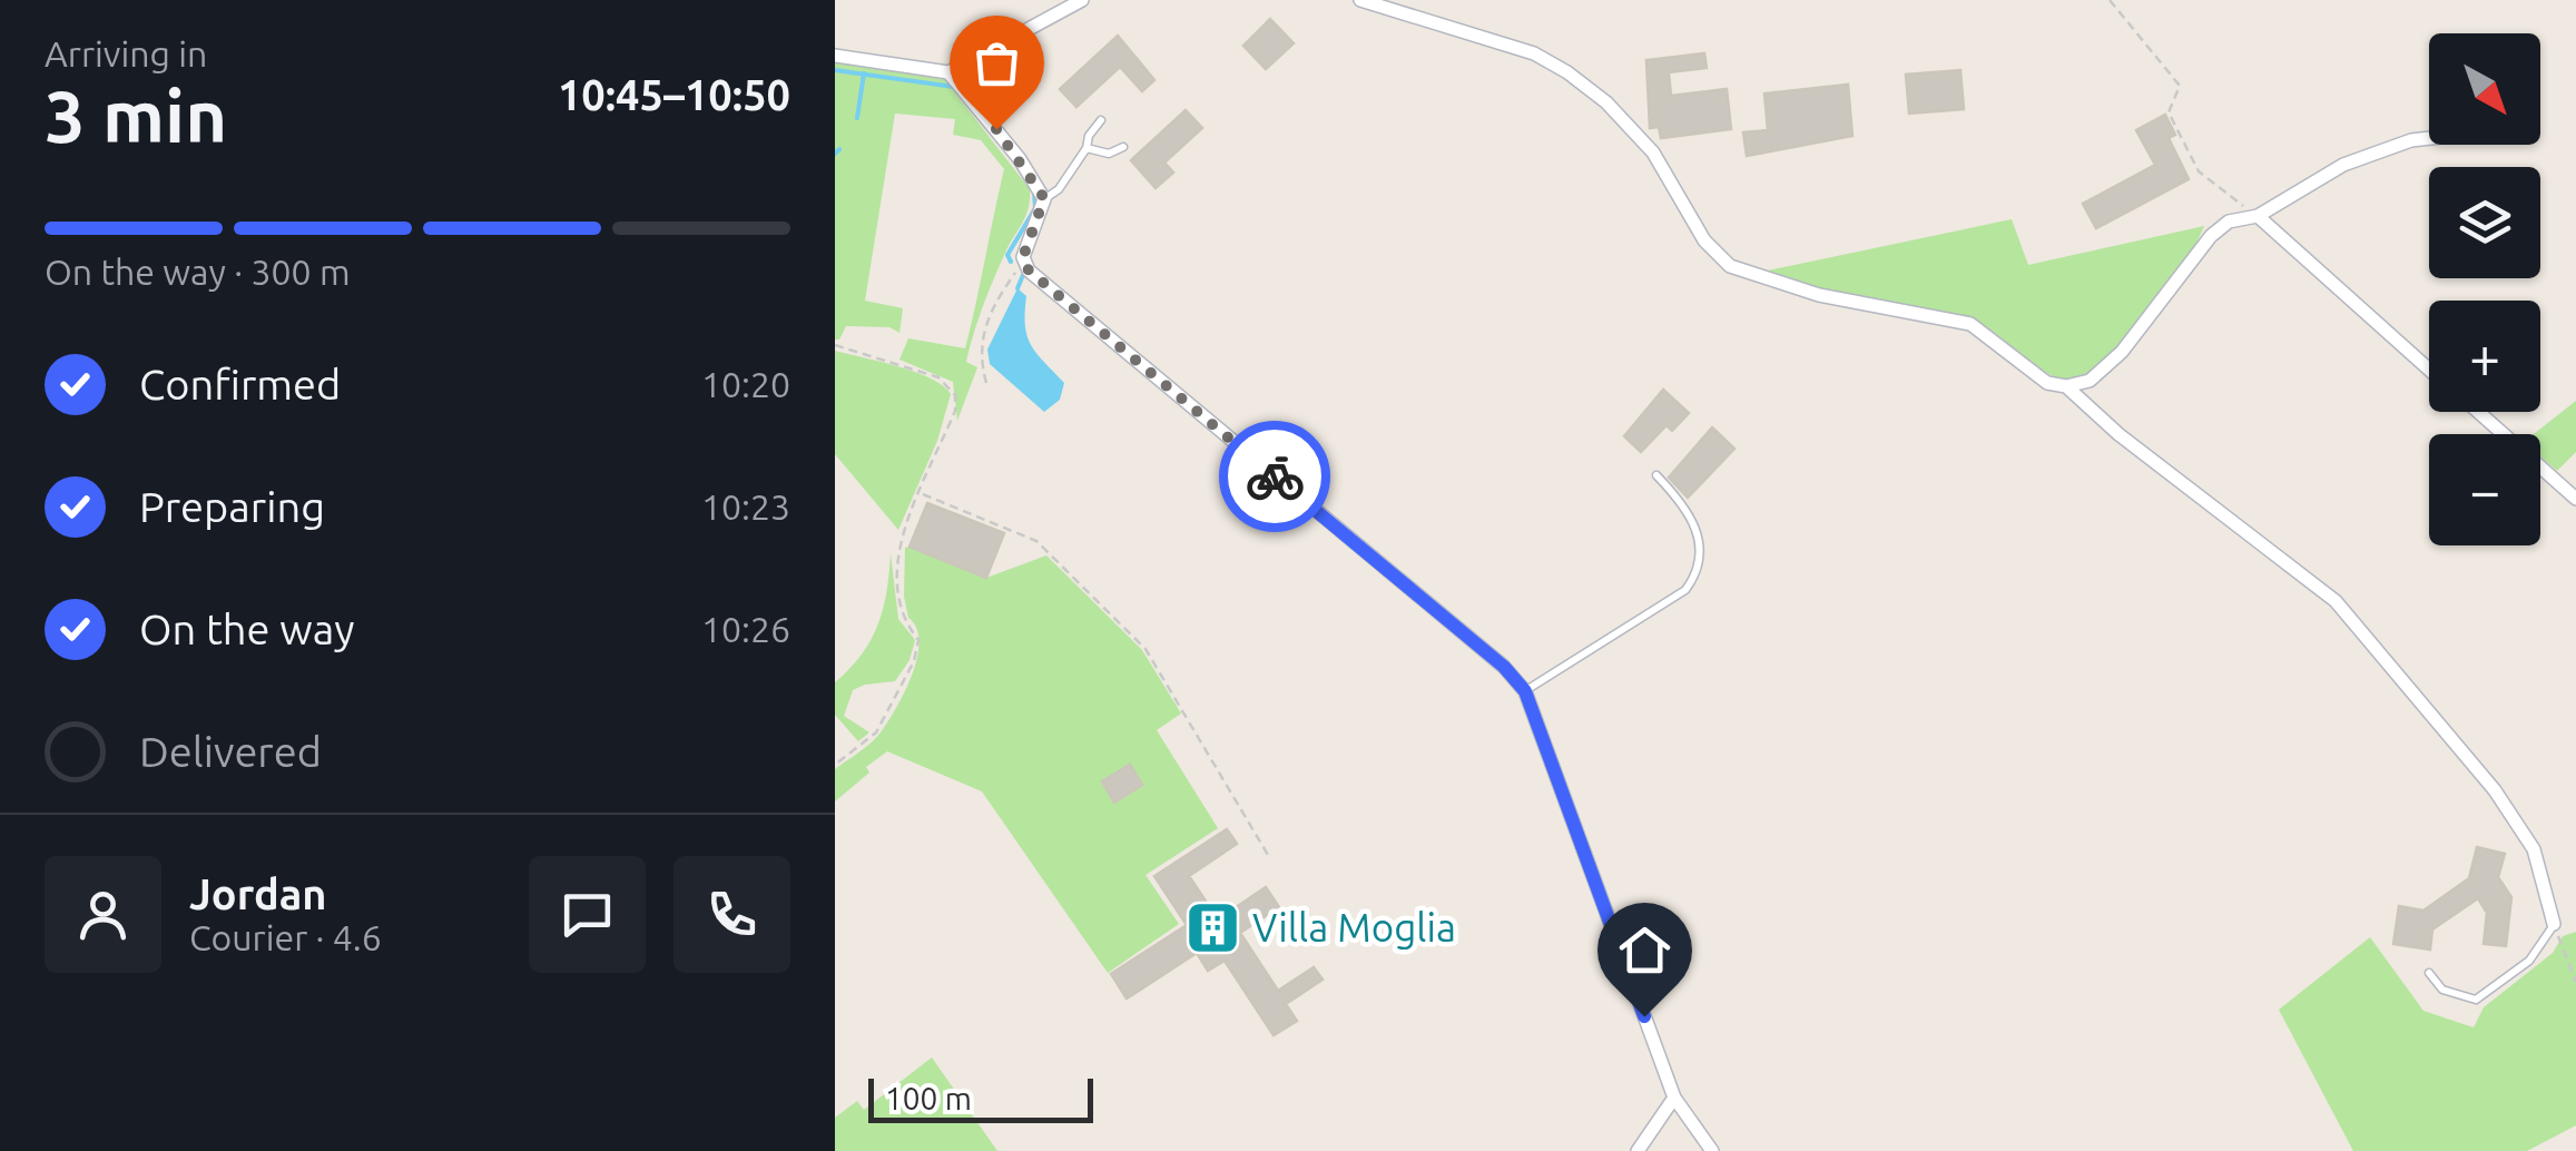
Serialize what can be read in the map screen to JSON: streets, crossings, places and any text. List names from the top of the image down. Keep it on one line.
{"places":{"building":["Villa Moglia"]},"scale_bar":"100 m","north":"bottom right","page":{"heading":["3 min","Arriving in","10:45–10:50"],"panel":["Jordan","Courier · 4.6"],"map_buttons":["+","−"],"bar":"On the way · 300 m","list":[["Confirmed","10:20"],["Preparing","10:23"],["On the way","10:26"],"Delivered"],"scale":"100 m"}}
